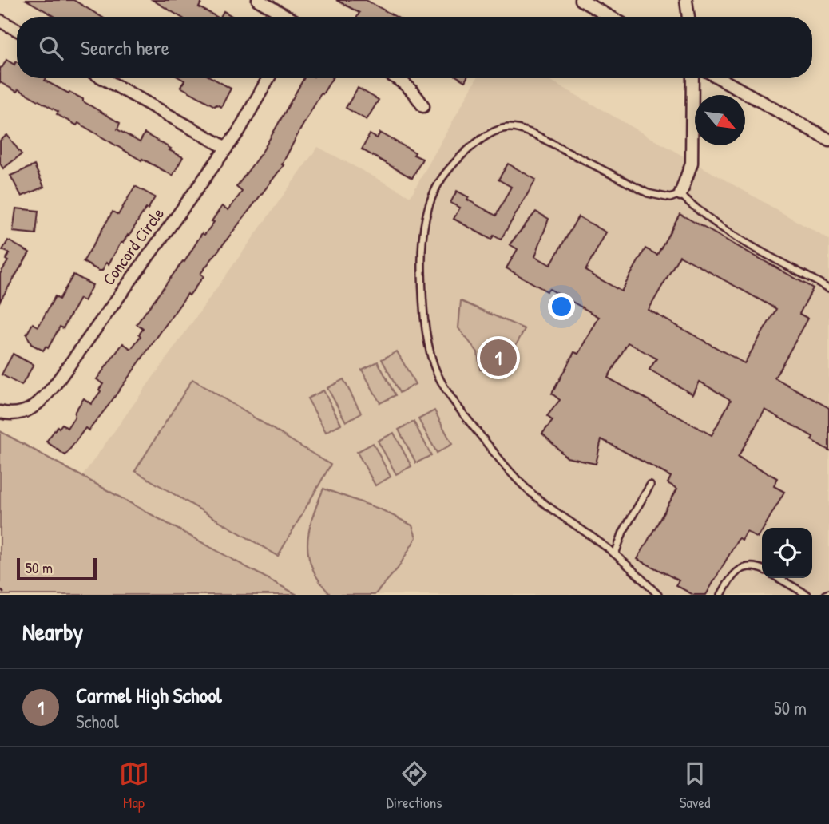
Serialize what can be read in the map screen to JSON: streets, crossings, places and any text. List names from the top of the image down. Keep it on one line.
{"streets":{"street":["Concord Circle"]},"scale_bar":"50 m","north":"bottom right","page":{"search":"Search here","pins":"1","scale":"50 m","heading":"Nearby","list":[{"mark":"1","name":"Carmel High School","note":"School","value":"50 m"}],"nav":["Map","Directions","Saved"]}}
